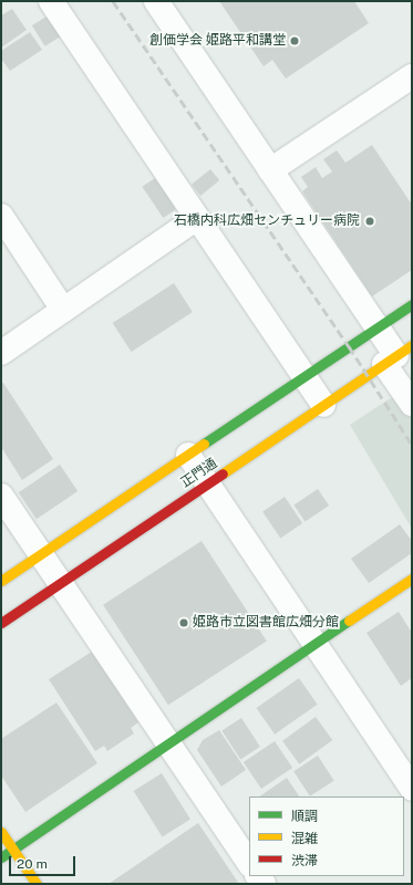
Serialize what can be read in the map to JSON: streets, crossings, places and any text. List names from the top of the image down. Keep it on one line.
{"streets":{"street":["正門通"]},"places":["創価学会 姫路平和講堂","石橋内科広畑センチュリー病院","姫路市立図書館広畑分館"],"legend":["順調","混雑","渋滞"],"scale_bar":"20 m"}
